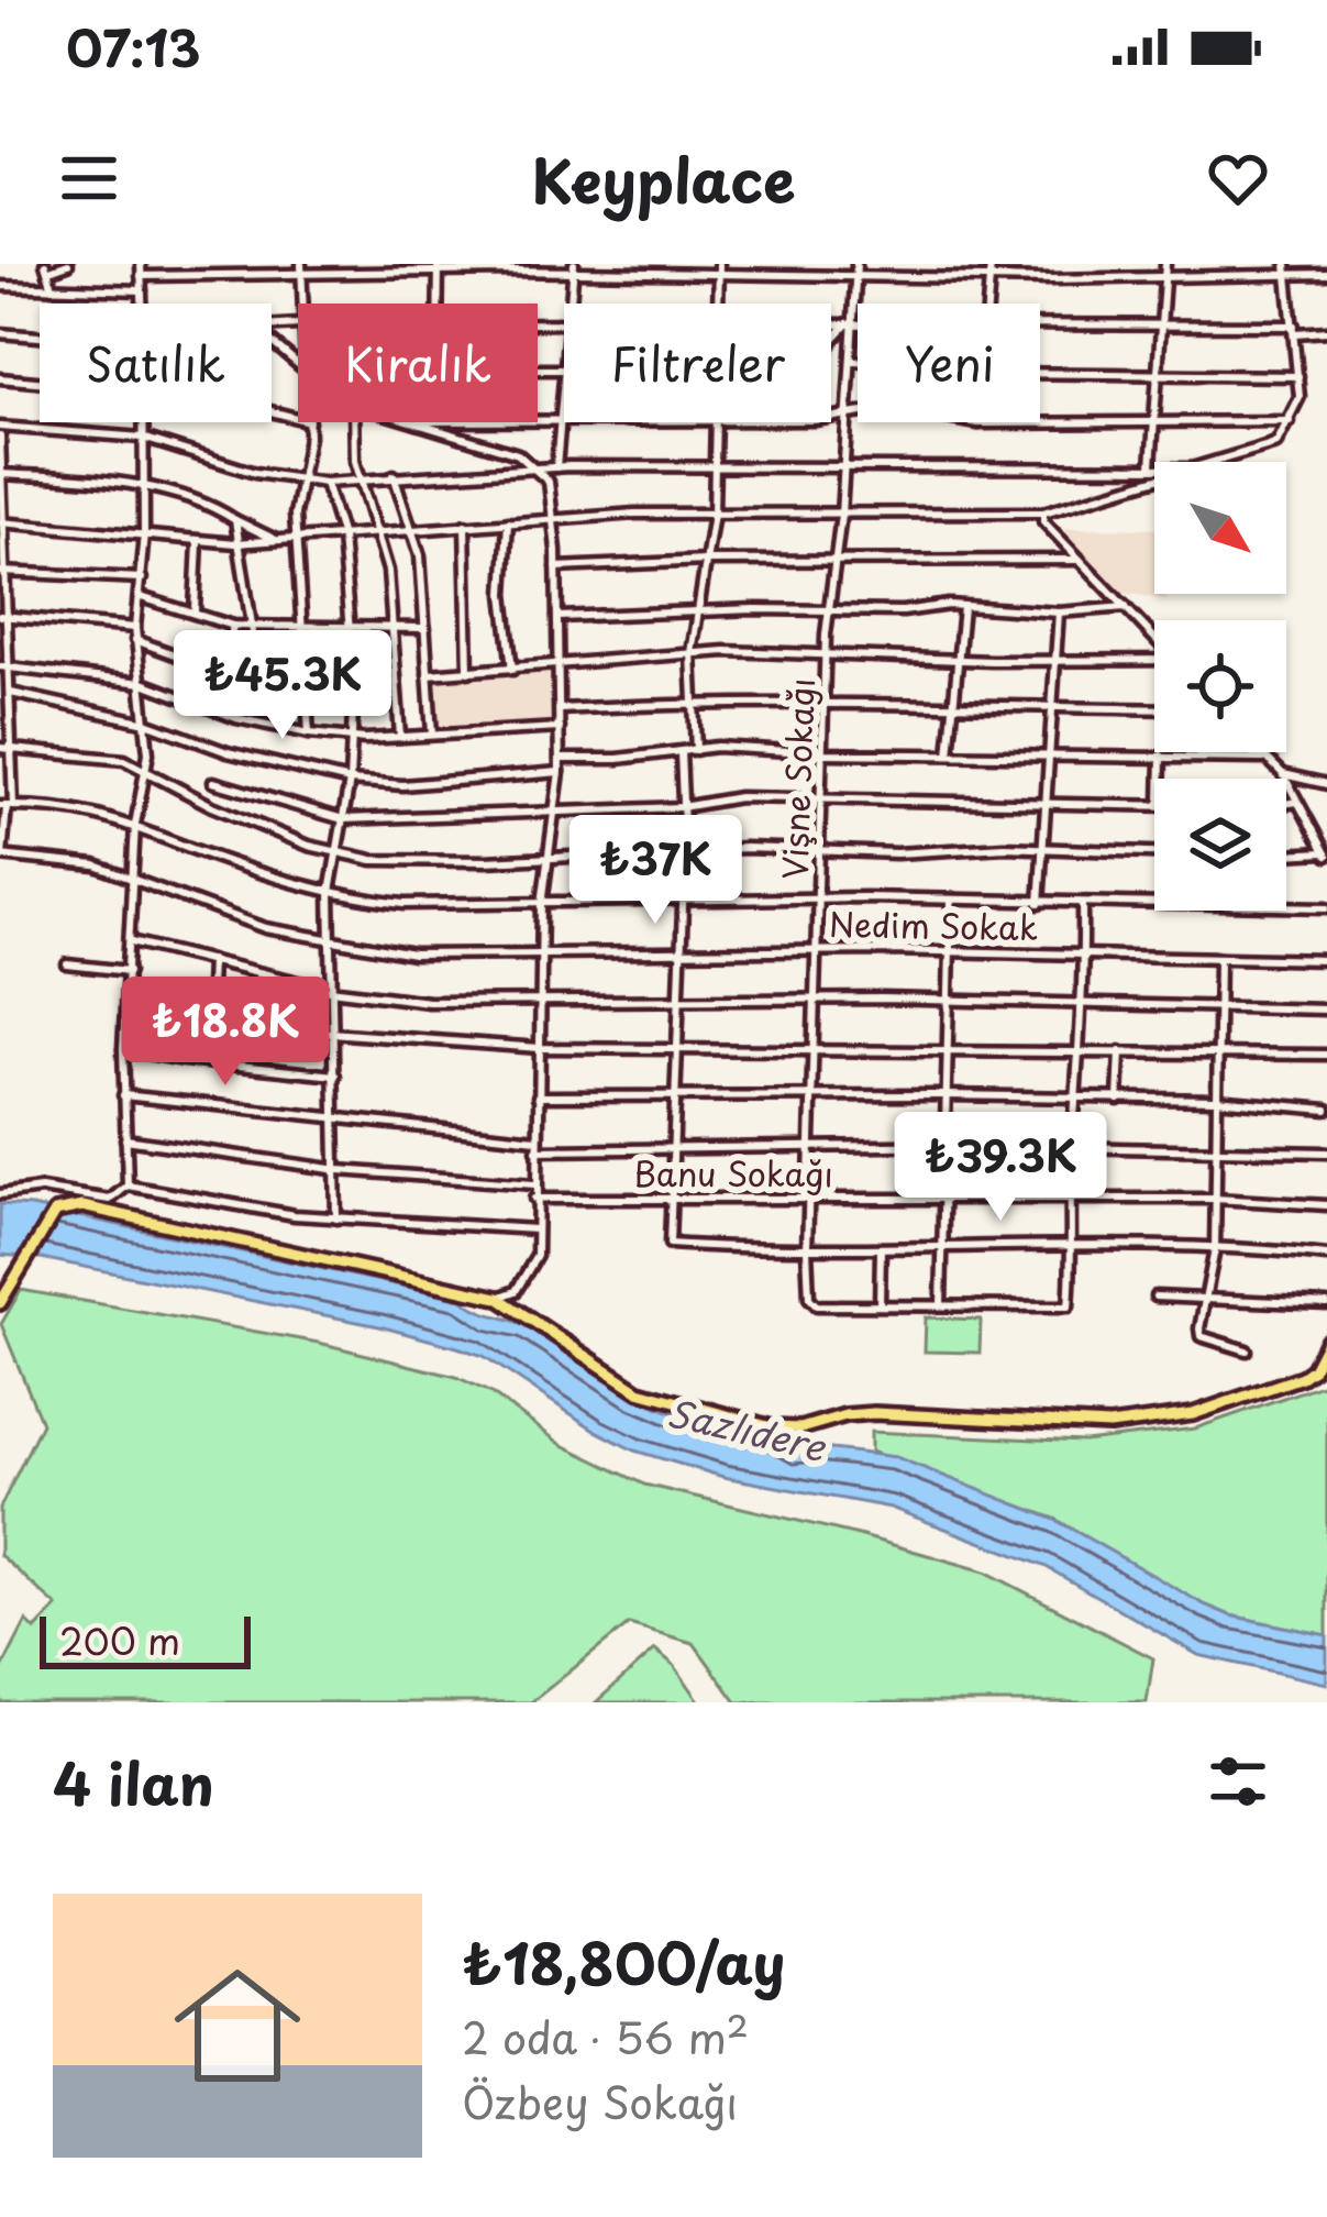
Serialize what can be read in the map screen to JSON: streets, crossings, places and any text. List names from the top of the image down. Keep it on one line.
{"streets":{"street":["Vişne Sokağı","Nedim Sokak","Banu Sokağı"]},"crossings":[["Vişne Sokağı","Nedim Sokak"],["Vişne Sokağı","Banu Sokağı"]],"water":["Sazlıdere"],"scale_bar":"200 m","north":"bottom right","page":{"status":"07:13","header":"Keyplace","chip":["Satılık","Kiralık","Filtreler","Yeni"],"price":["₺45.3K","₺37K","₺18.8K","₺39.3K"],"scale":"200 m","heading":"4 ilan","list":[{"name":"₺18,800/ay","note":"2 oda · 56 m² · Özbey Sokağı"}]}}
